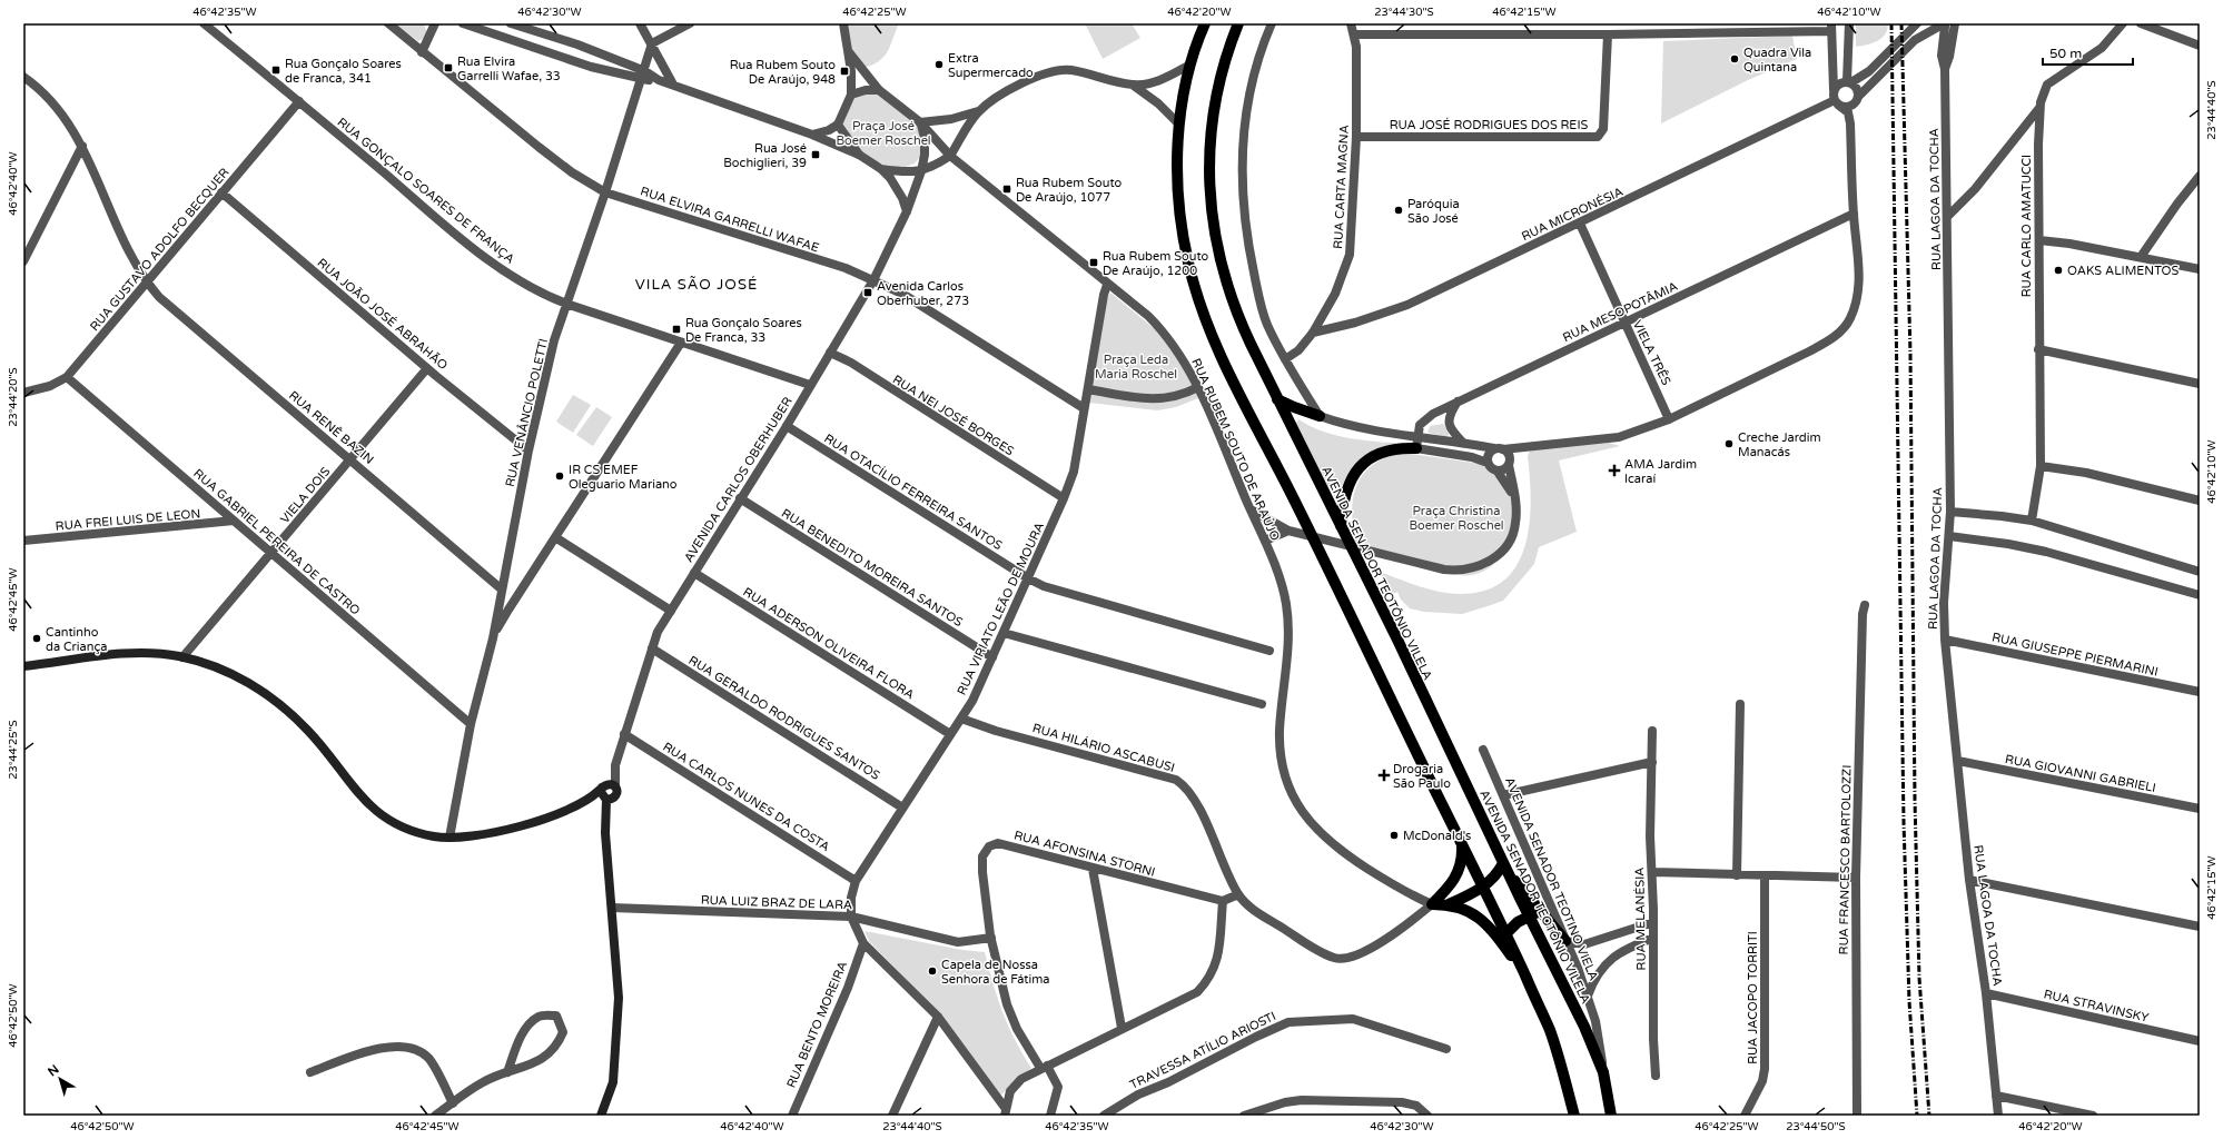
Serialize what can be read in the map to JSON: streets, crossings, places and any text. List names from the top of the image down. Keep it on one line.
{"streets":{"main road":["AVENIDA SENADOR TEOTÔNIO VILELA"],"street":["RUA JOSÉ RODRIGUES DOS REIS","RUA CARTA MAGNA","RUA GONÇALO SOARES DE FRANÇA","RUA LAGOA DA TOCHA","RUA MICRONÉSIA","RUA ELVIRA GARRELLI WAFAE","RUA CARLO AMATUCCI","RUA GUSTAVO ADOLFO BECQUER","RUA MESOPOTÂMIA","RUA JOÃO JOSÉ ABRAHÃO","VIELA TRÊS","RUA VENÂNCIO POLETTI","RUA NEI JOSÉ BORGES","RUA RENÊ BAZIN","RUA RUBEM SOUTO DE ARAÚJO","AVENIDA CARLOS OBERHUBER","RUA OTACÍLIO FERREIRA SANTOS","VIELA DOIS","RUA FREI LUIS DE LEON","RUA GABRIEL PEREIRA DE CASTRO","RUA BENEDITO MOREIRA SANTOS","RUA VIRIATO LEÃO DE MOURA","RUA ADERSON OLIVEIRA FLORA","RUA GIUSEPPE PIERMARINI","RUA GERALDO RODRIGUES SANTOS","RUA HILÁRIO ASCABUSI","RUA GIOVANNI GABRIELI","RUA CARLOS NUNES DA COSTA","RUA AFONSINA STORNI","RUA FRANCESCO BARTOLOZZI","AVENIDA SENADOR TEOTINO VIELA","RUA LUIZ BRAZ DE LARA","RUA MELANÉSIA","RUA JACOPO TORRITI","RUA STRAVINSKY","RUA BENTO MOREIRA","TRAVESSA ATÍLIO ARIOSTI"]},"crossings":[["RUA JOSÉ RODRIGUES DOS REIS","RUA CARTA MAGNA"],["RUA CARTA MAGNA","RUA MICRONÉSIA"],["RUA GONÇALO SOARES DE FRANÇA","RUA GUSTAVO ADOLFO BECQUER"],["RUA GONÇALO SOARES DE FRANÇA","RUA VENÂNCIO POLETTI"],["RUA GONÇALO SOARES DE FRANÇA","AVENIDA CARLOS OBERHUBER"],["RUA LAGOA DA TOCHA","RUA GIUSEPPE PIERMARINI"],["RUA LAGOA DA TOCHA","RUA GIOVANNI GABRIELI"],["RUA LAGOA DA TOCHA","RUA STRAVINSKY"],["RUA MICRONÉSIA","VIELA TRÊS"],["RUA ELVIRA GARRELLI WAFAE","RUA VENÂNCIO POLETTI"],["RUA ELVIRA GARRELLI WAFAE","AVENIDA CARLOS OBERHUBER"],["RUA ELVIRA GARRELLI WAFAE","RUA VIRIATO LEÃO DE MOURA"],["RUA GUSTAVO ADOLFO BECQUER","RUA JOÃO JOSÉ ABRAHÃO"],["RUA GUSTAVO ADOLFO BECQUER","RUA RENÊ BAZIN"],["RUA GUSTAVO ADOLFO BECQUER","RUA GABRIEL PEREIRA DE CASTRO"],["RUA MESOPOTÂMIA","VIELA TRÊS"],["RUA JOÃO JOSÉ ABRAHÃO","RUA VENÂNCIO POLETTI"],["RUA JOÃO JOSÉ ABRAHÃO","VIELA DOIS"],["RUA VENÂNCIO POLETTI","RUA RENÊ BAZIN"],["RUA VENÂNCIO POLETTI","RUA GABRIEL PEREIRA DE CASTRO"],["RUA NEI JOSÉ BORGES","AVENIDA CARLOS OBERHUBER"],["RUA NEI JOSÉ BORGES","RUA VIRIATO LEÃO DE MOURA"],["RUA RENÊ BAZIN","VIELA DOIS"],["RUA RUBEM SOUTO DE ARAÚJO","AVENIDA CARLOS OBERHUBER"],["RUA RUBEM SOUTO DE ARAÚJO","RUA VIRIATO LEÃO DE MOURA"],["RUA RUBEM SOUTO DE ARAÚJO","RUA HILÁRIO ASCABUSI"],["AVENIDA CARLOS OBERHUBER","RUA OTACÍLIO FERREIRA SANTOS"],["AVENIDA CARLOS OBERHUBER","RUA BENEDITO MOREIRA SANTOS"],["AVENIDA CARLOS OBERHUBER","RUA ADERSON OLIVEIRA FLORA"],["AVENIDA CARLOS OBERHUBER","RUA GERALDO RODRIGUES SANTOS"],["AVENIDA CARLOS OBERHUBER","RUA CARLOS NUNES DA COSTA"],["RUA OTACÍLIO FERREIRA SANTOS","RUA VIRIATO LEÃO DE MOURA"],["VIELA DOIS","RUA GABRIEL PEREIRA DE CASTRO"],["RUA FREI LUIS DE LEON","RUA GABRIEL PEREIRA DE CASTRO"],["RUA BENEDITO MOREIRA SANTOS","RUA VIRIATO LEÃO DE MOURA"],["AVENIDA SENADOR TEOTÔNIO VILELA","AVENIDA SENADOR TEOTINO VIELA"],["RUA VIRIATO LEÃO DE MOURA","RUA ADERSON OLIVEIRA FLORA"],["RUA VIRIATO LEÃO DE MOURA","RUA GERALDO RODRIGUES SANTOS"],["RUA VIRIATO LEÃO DE MOURA","RUA HILÁRIO ASCABUSI"],["RUA VIRIATO LEÃO DE MOURA","RUA CARLOS NUNES DA COSTA"],["RUA VIRIATO LEÃO DE MOURA","RUA LUIZ BRAZ DE LARA"],["RUA AFONSINA STORNI","RUA LUIZ BRAZ DE LARA"]],"districts":["VILA SÃO JOSÉ"],"parks":["Praça José Boemer Roschel","Praça Leda Maria Roschel","Praça Christina Boemer Roschel"],"places":{"other":["Quadra Vila Quintana","Extra Supermercado","Paróquia São José","OAKS ALIMENTOS","Creche Jardim Manacás","IR CS EMEF Oleguario Mariano","Cantinho da Criança","McDonald's","Capela de Nossa Senhora de Fátima"],"transit":["Rua Elvira Garrelli Wafae, 33","Rua Gonçalo Soares de Franca, 341","Rua Rubem Souto De Araújo, 948","Rua José Bochiglieri, 39","Rua Rubem Souto De Araújo, 1077","Rua Rubem Souto De Araújo, 1200","Avenida Carlos Oberhuber, 273","Rua Gonçalo Soares De Franca, 33"],"health":["AMA Jardim Icaraí","Drogaria São Paulo"]},"scale_bar":"50 m","north":"top left","coordinates":["46°42'35\"W","46°42'30\"W","46°42'25\"W","46°42'20\"W","23°44'30\"S","46°42'15\"W","46°42'10\"W","23°44'40\"S","46°42'40\"W","23°44'20\"S","46°42'45\"W","23°44'25\"S","46°42'50\"W","23°44'50\"S"]}
